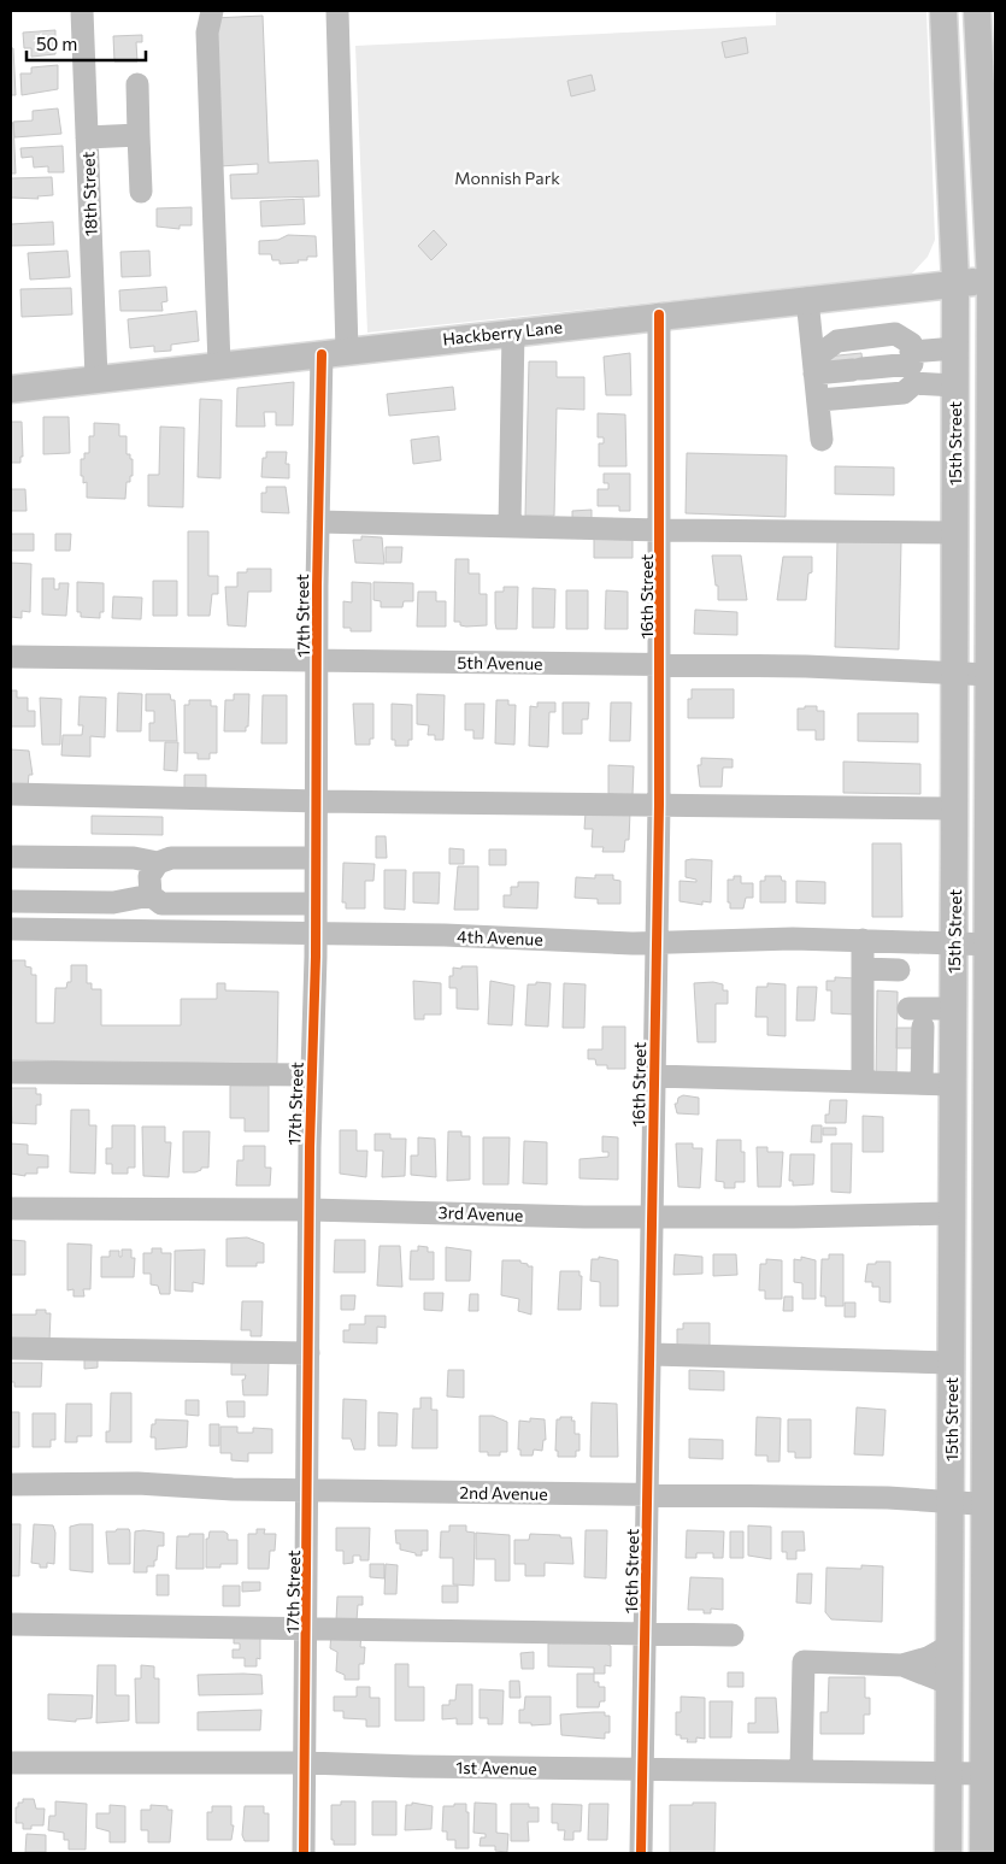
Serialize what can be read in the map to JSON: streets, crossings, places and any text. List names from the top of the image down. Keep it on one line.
{"streets":{"main road":["Hackberry Lane","15th Street"],"street":["18th Street","16th Street","17th Street","5th Avenue","4th Avenue","3rd Avenue","2nd Avenue","1st Avenue"]},"crossings":[["18th Street","Hackberry Lane"],["Hackberry Lane","15th Street"],["Hackberry Lane","16th Street"],["Hackberry Lane","17th Street"],["15th Street","5th Avenue"],["15th Street","4th Avenue"],["15th Street","3rd Avenue"],["15th Street","2nd Avenue"],["15th Street","1st Avenue"],["16th Street","5th Avenue"],["16th Street","4th Avenue"],["16th Street","3rd Avenue"],["16th Street","2nd Avenue"],["16th Street","1st Avenue"],["17th Street","5th Avenue"],["17th Street","4th Avenue"],["17th Street","3rd Avenue"],["17th Street","2nd Avenue"],["17th Street","1st Avenue"]],"parks":["Monnish Park"],"scale_bar":"50 m"}
